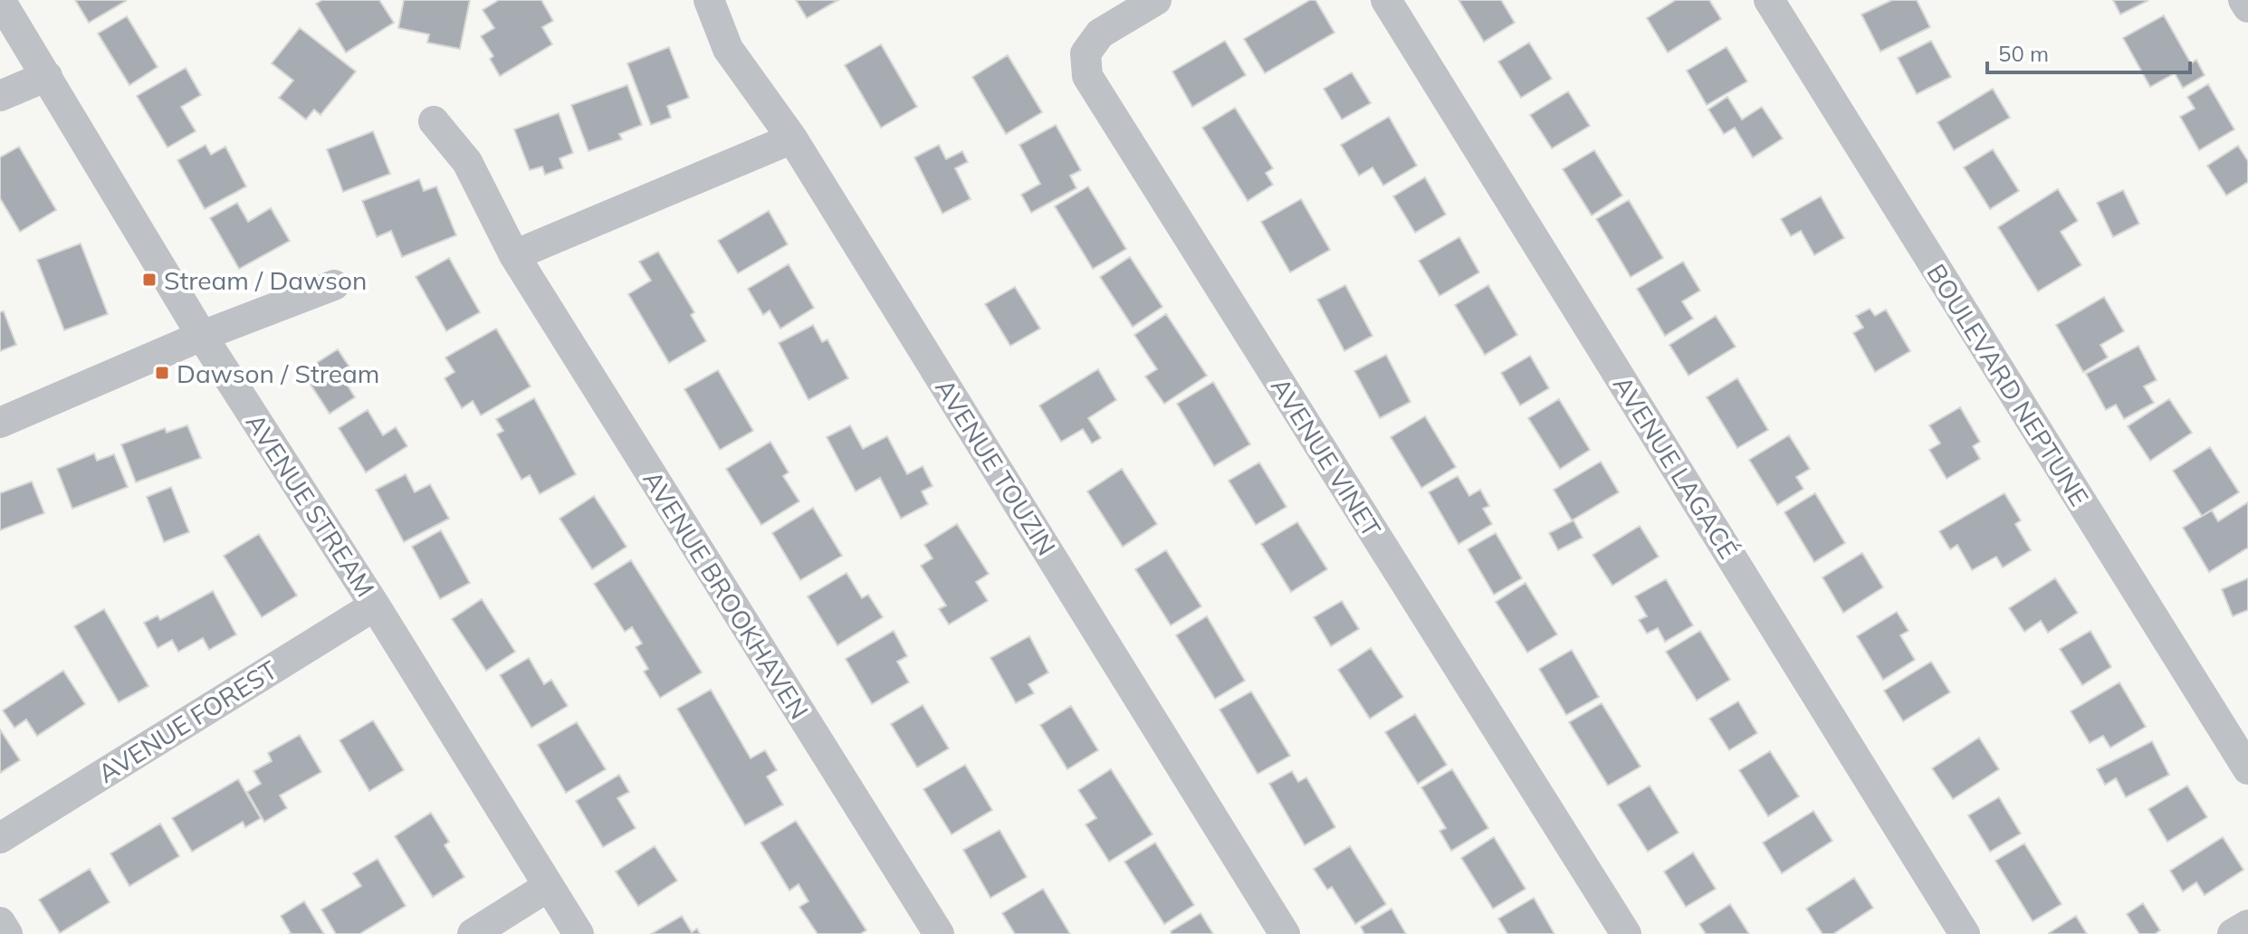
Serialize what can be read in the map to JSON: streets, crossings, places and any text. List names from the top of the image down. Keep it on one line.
{"streets":{"street":["BOULEVARD NEPTUNE","AVENUE VINET","AVENUE TOUZIN","AVENUE LAGACÉ","AVENUE STREAM","AVENUE BROOKHAVEN","AVENUE FOREST"]},"crossings":[["AVENUE STREAM","AVENUE FOREST"]],"places":{"transit":["Stream / Dawson","Dawson / Stream"]},"scale_bar":"50 m"}
